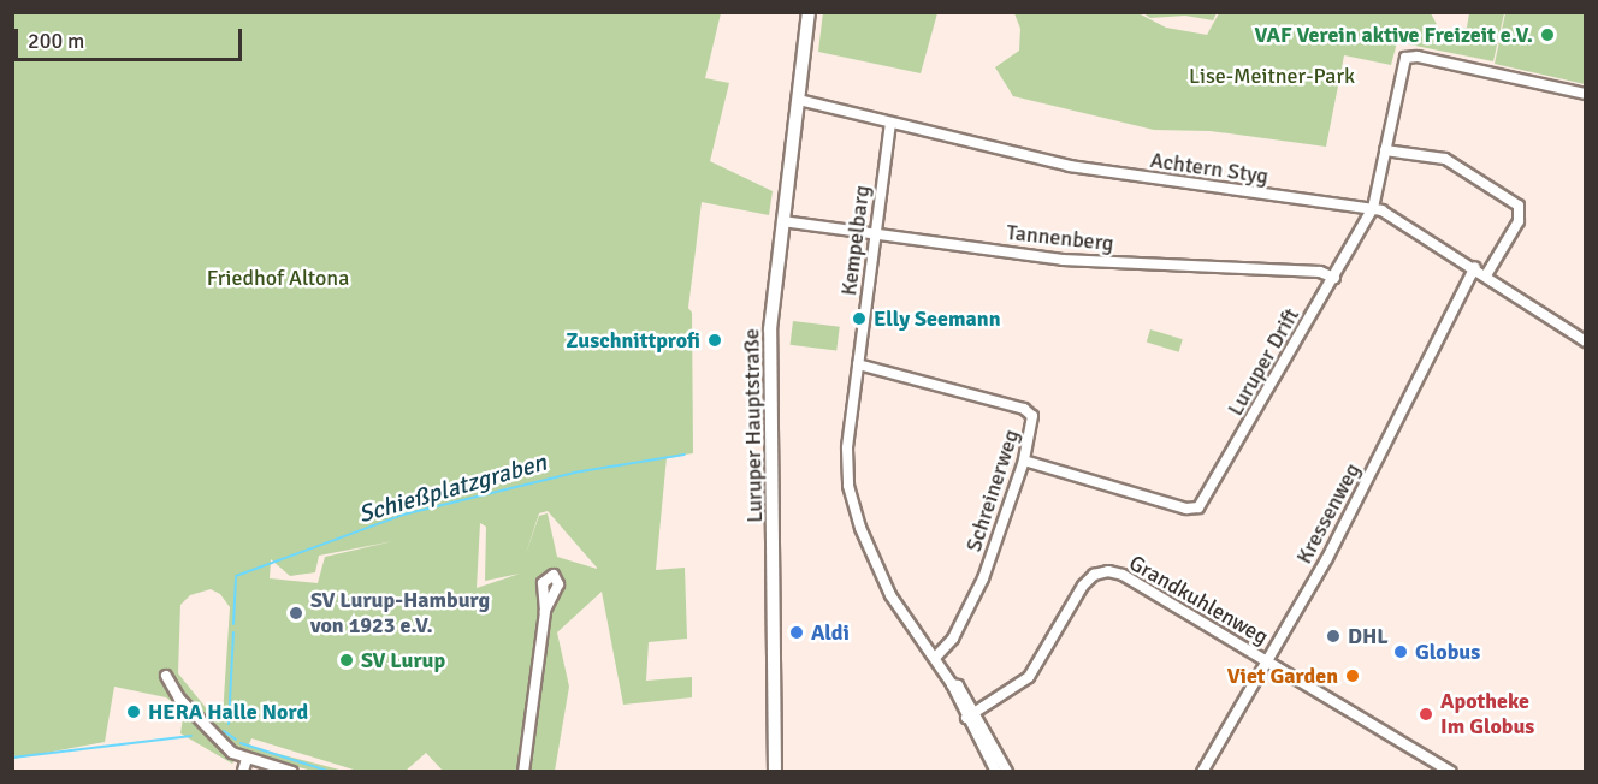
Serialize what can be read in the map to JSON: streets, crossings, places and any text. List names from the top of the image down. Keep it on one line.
{"streets":{"main road":["Luruper Hauptstraße"],"street":["Achtern Styg","Tannenberg","Kempelbarg","Luruper Drift","Schreinerweg","Kressenweg","Grandkuhlenweg"]},"crossings":[["Achtern Styg","Kempelbarg"],["Achtern Styg","Luruper Drift"],["Achtern Styg","Luruper Hauptstraße"],["Achtern Styg","Kressenweg"],["Tannenberg","Kempelbarg"],["Tannenberg","Luruper Drift"],["Tannenberg","Luruper Hauptstraße"],["Kempelbarg","Schreinerweg"],["Kempelbarg","Grandkuhlenweg"],["Luruper Drift","Schreinerweg"],["Kressenweg","Grandkuhlenweg"]],"water":["Schießplatzgraben"],"parks":["Lise-Meitner-Park","Friedhof Altona"],"places":["VAF Verein aktive Freizeit e.V.","Elly Seemann","Zuschnittprofi","SV Lurup-Hamburg von 1923 e.V.","Aldi","DHL","Globus","SV Lurup","Viet Garden","HERA Halle Nord","Apotheke Im Globus"],"scale_bar":"200 m"}
